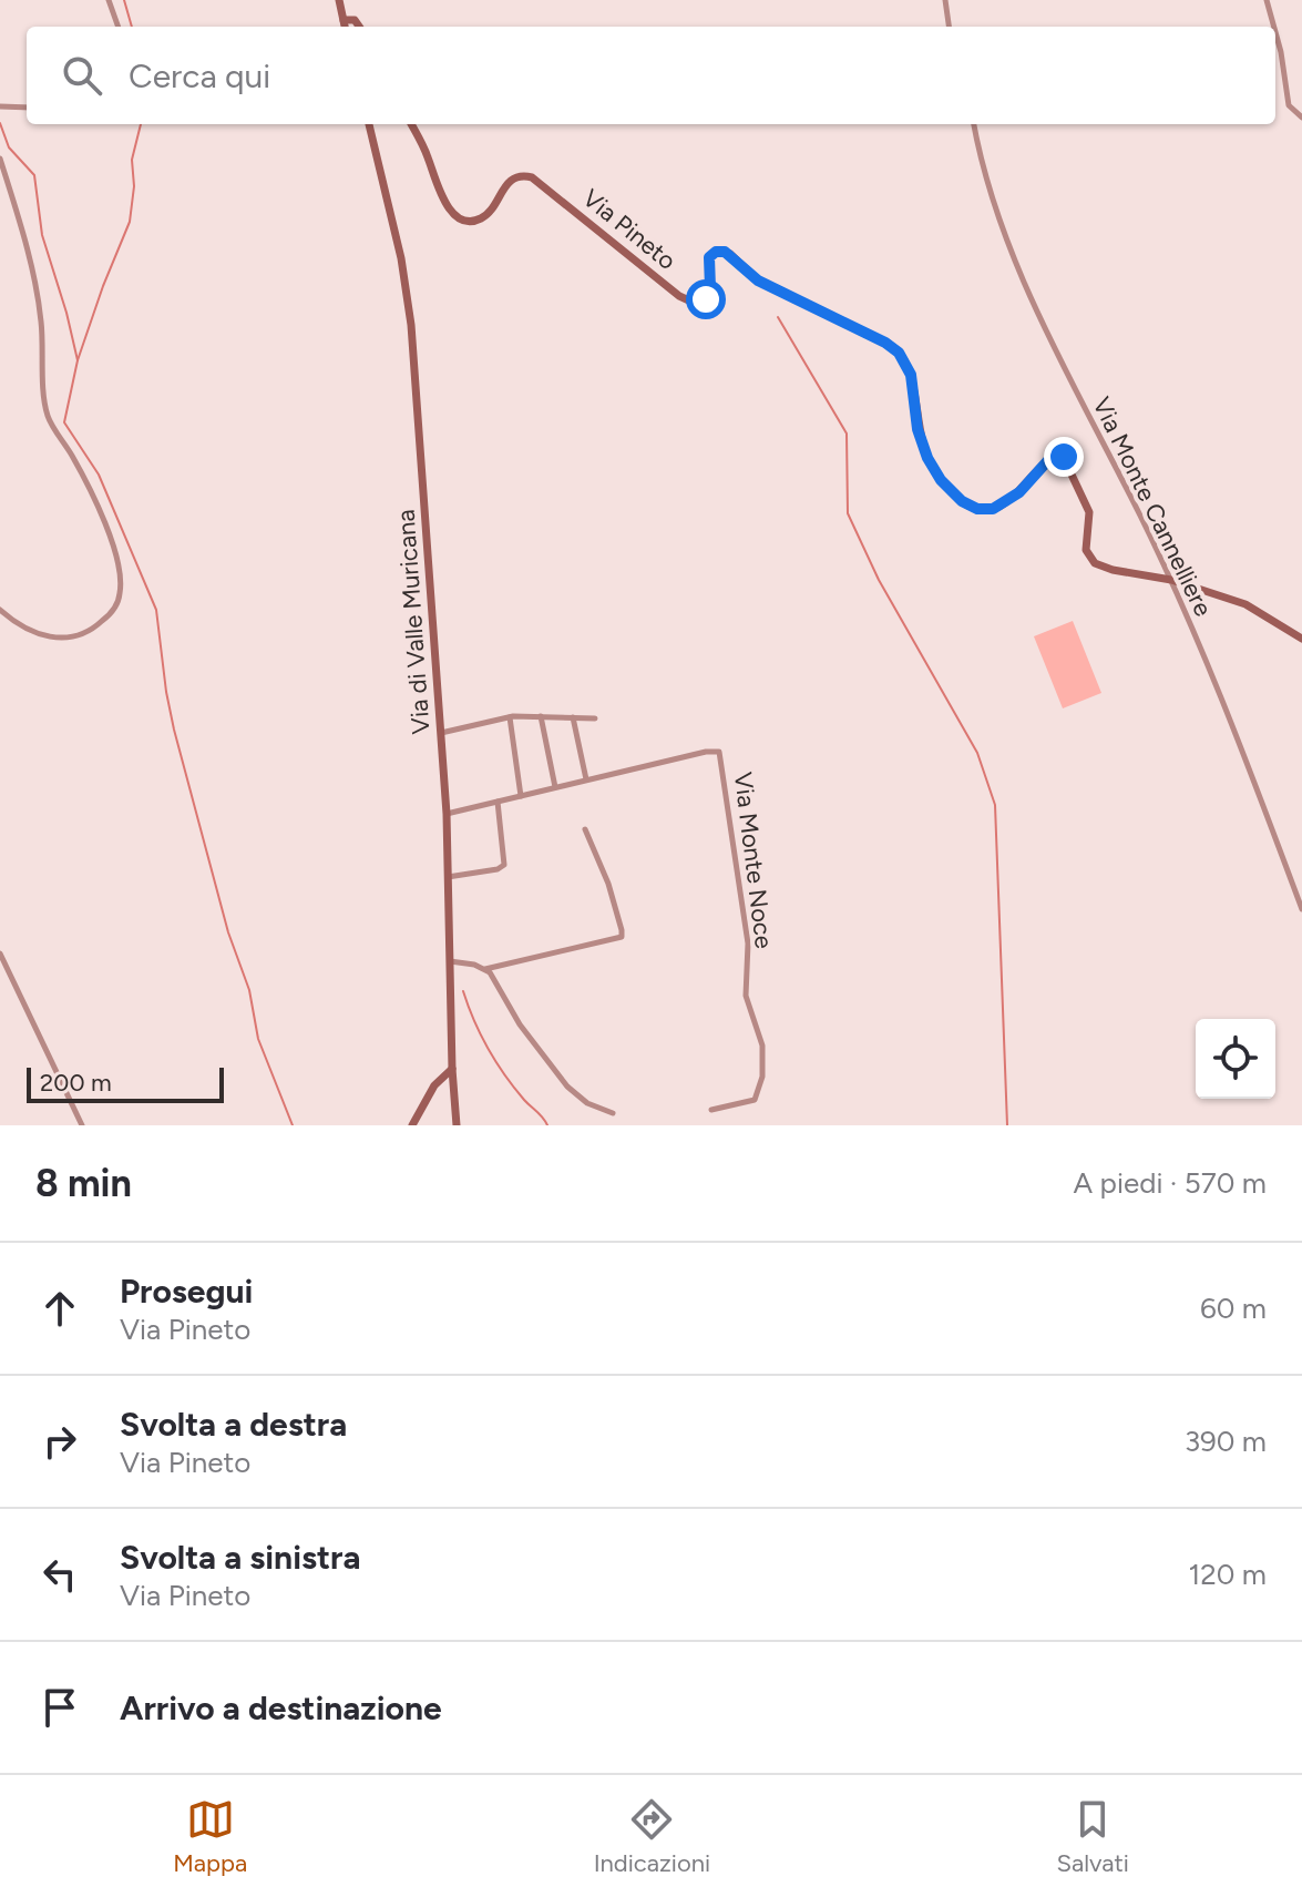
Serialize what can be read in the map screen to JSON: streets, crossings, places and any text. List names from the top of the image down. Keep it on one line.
{"streets":{"street":["Via Pineto","Via Monte Cannelliere","Via di Valle Muricana","Via Monte Noce"]},"crossings":[["Via Pineto","Via Monte Cannelliere"],["Via di Valle Muricana","Via Monte Noce"]],"scale_bar":"200 m","page":{"search":"Cerca qui","scale":"200 m","heading":["8 min","A piedi · 570 m"],"list":[["Prosegui","Via Pineto","60 m"],["Svolta a destra","Via Pineto","390 m"],["Svolta a sinistra","Via Pineto","120 m"],"Arrivo a destinazione"],"nav":["Mappa","Indicazioni","Salvati"]}}
